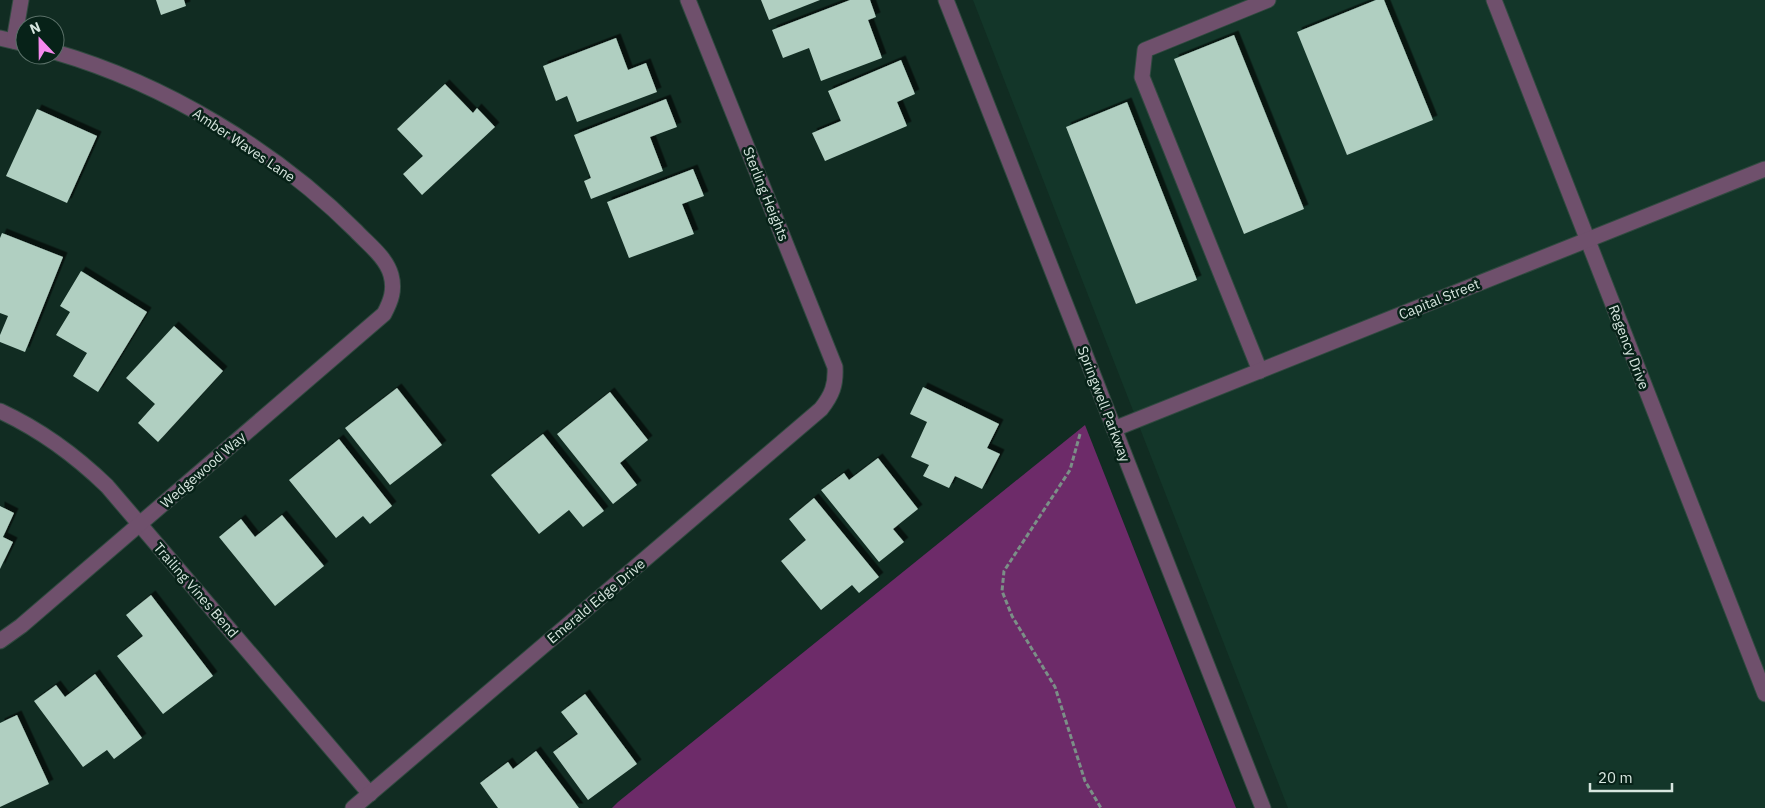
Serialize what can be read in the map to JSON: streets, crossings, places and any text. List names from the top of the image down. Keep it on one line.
{"streets":{"street":["Amber Waves Lane","Sterling Heights","Capital Street","Regency Drive","Springwell Parkway","Wedgewood Way","Trailing Vines Bend","Emerald Edge Drive"]},"crossings":[["Amber Waves Lane","Wedgewood Way"],["Sterling Heights","Emerald Edge Drive"],["Capital Street","Regency Drive"],["Capital Street","Springwell Parkway"],["Wedgewood Way","Trailing Vines Bend"],["Trailing Vines Bend","Emerald Edge Drive"]],"scale_bar":"20 m","north":"top"}
